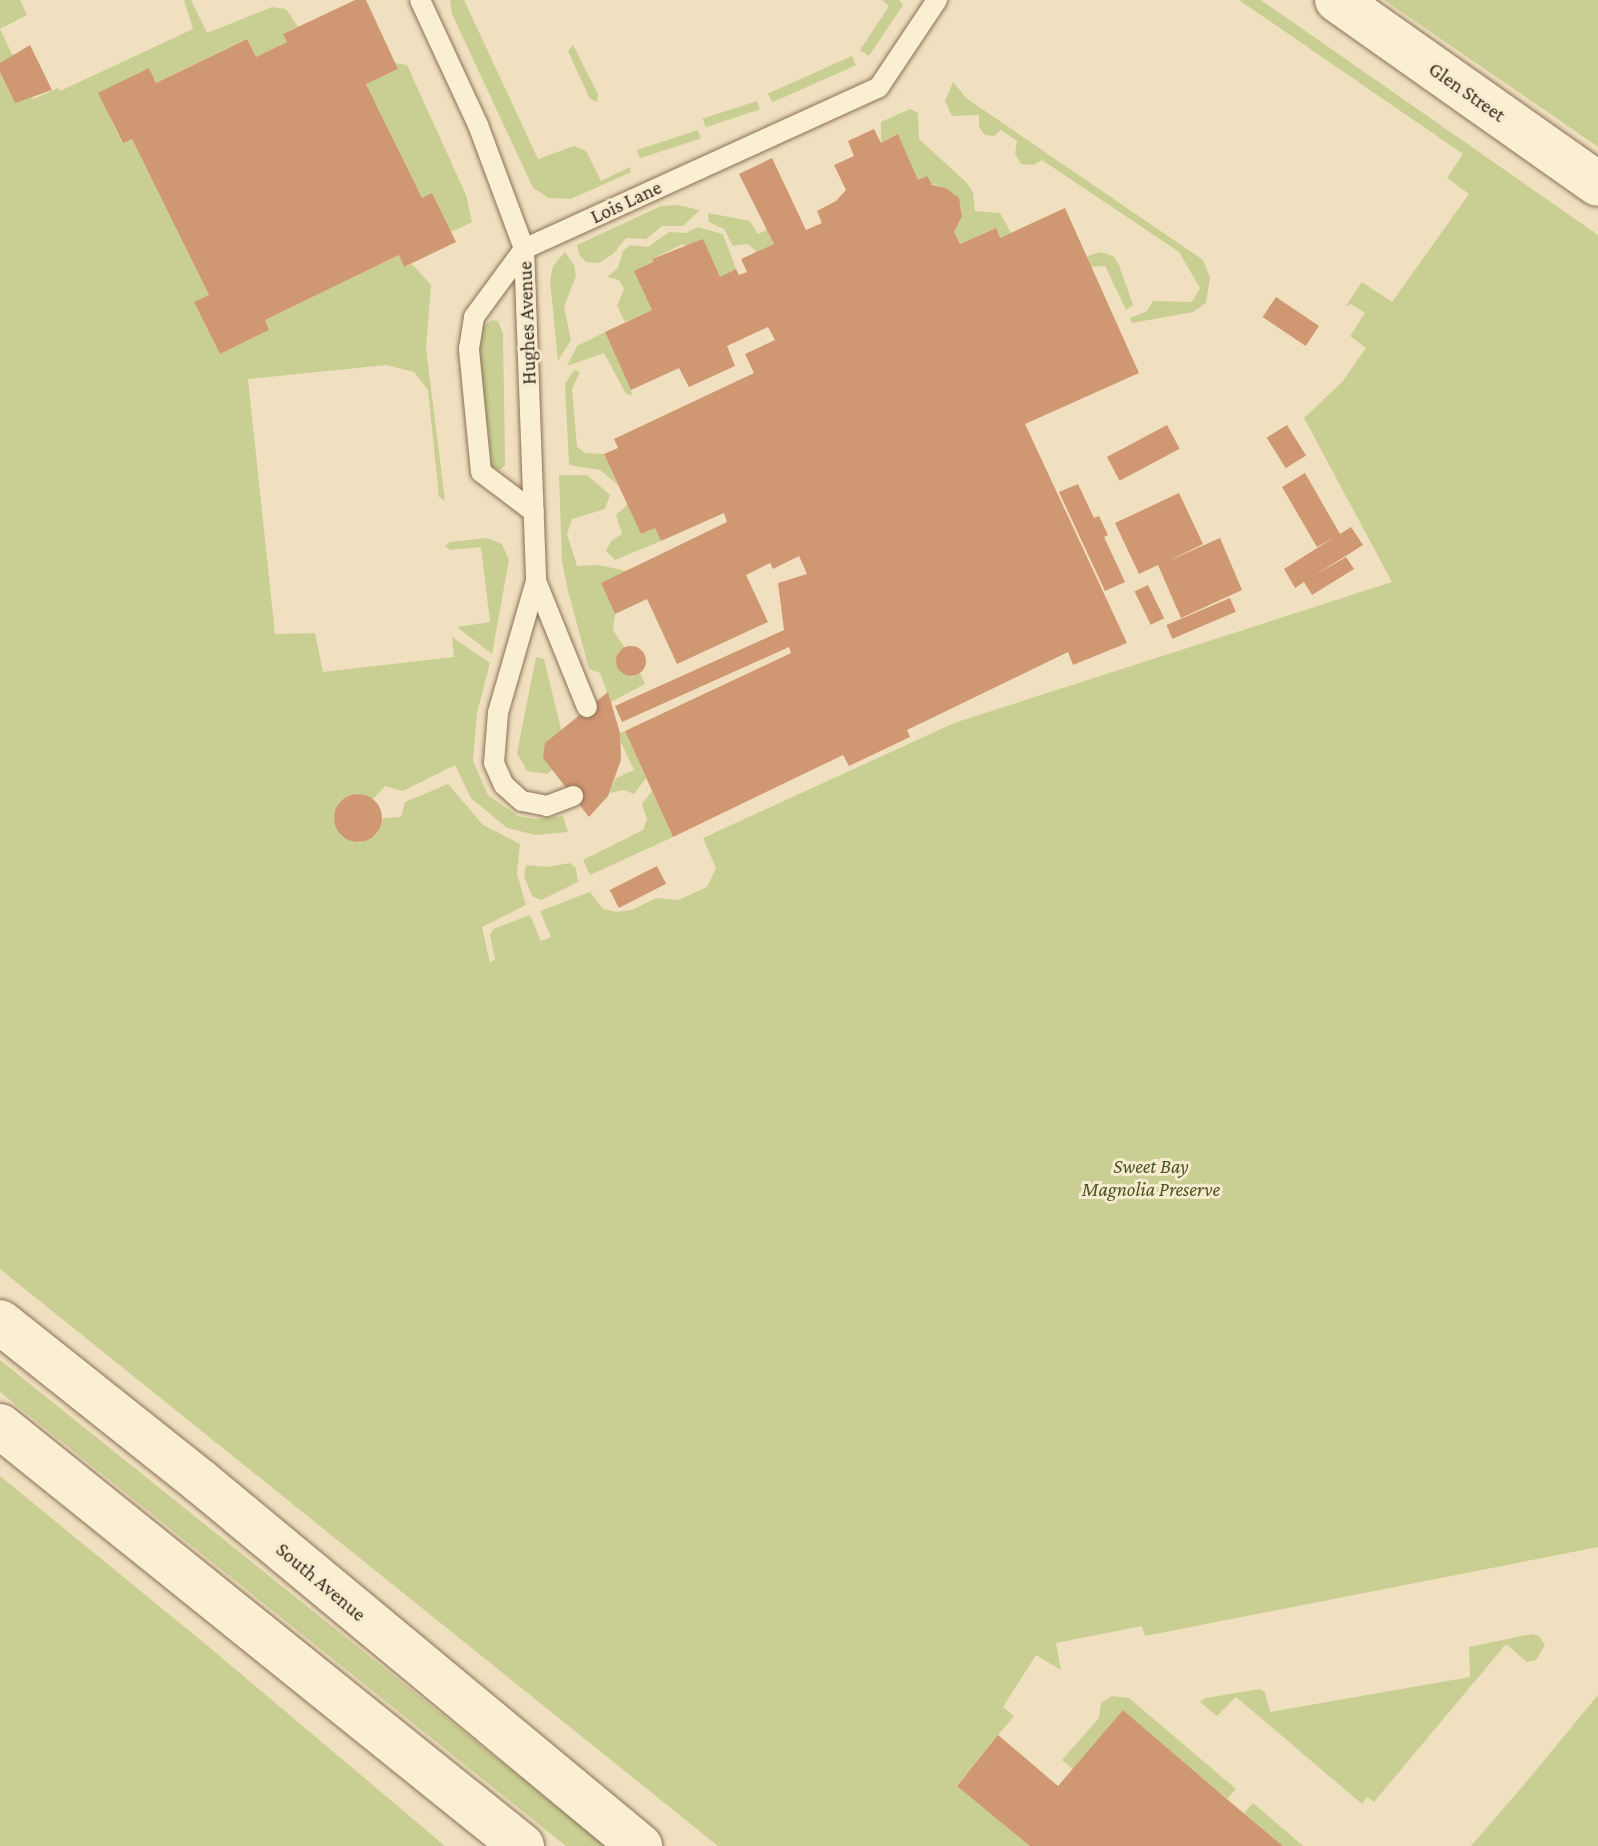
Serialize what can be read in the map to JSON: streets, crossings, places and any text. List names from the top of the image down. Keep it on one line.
{"streets":{"street":["Glen Street","South Avenue"],"lane":["Lois Lane","Hughes Avenue"]},"crossings":[["Lois Lane","Hughes Avenue"]],"parks":["Sweet Bay Magnolia Preserve"]}
